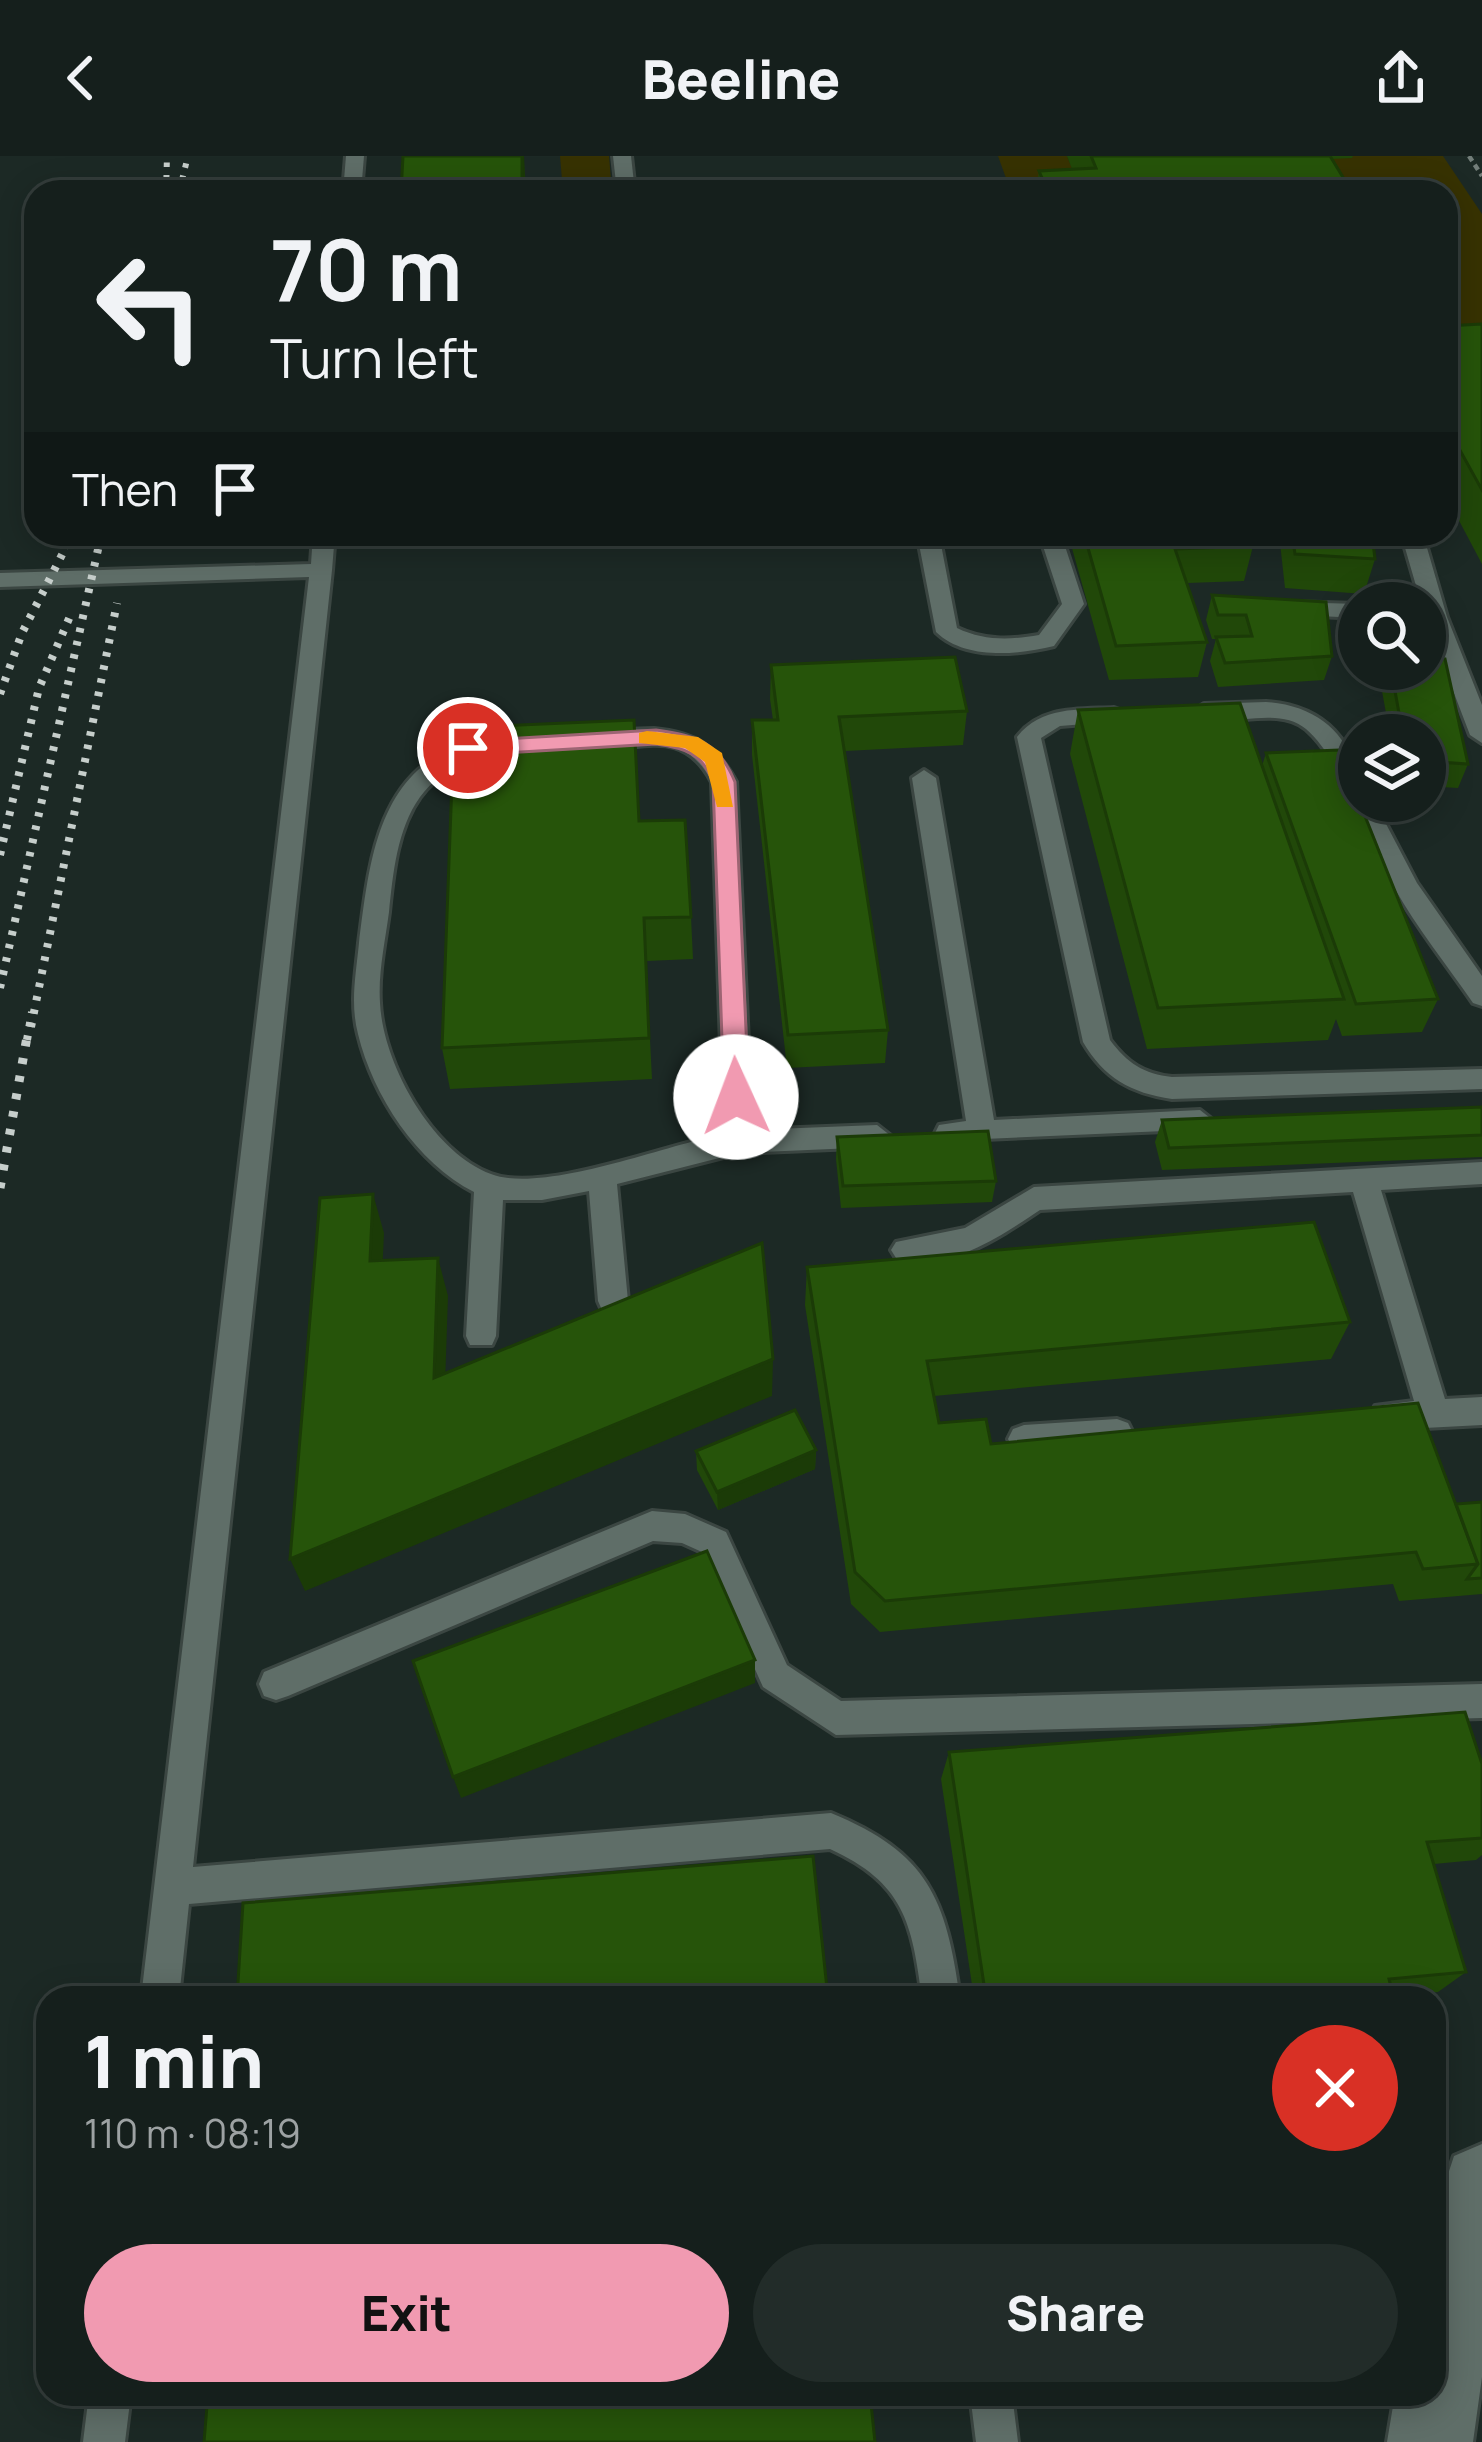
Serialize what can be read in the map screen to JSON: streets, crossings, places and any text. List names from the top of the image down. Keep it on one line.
{"page":{"header":"Beeline","turn":["70 m","Turn left"],"then":"Then","heading":["1 min","110 m · 08:19"],"buttons":["Exit","Share"]}}
